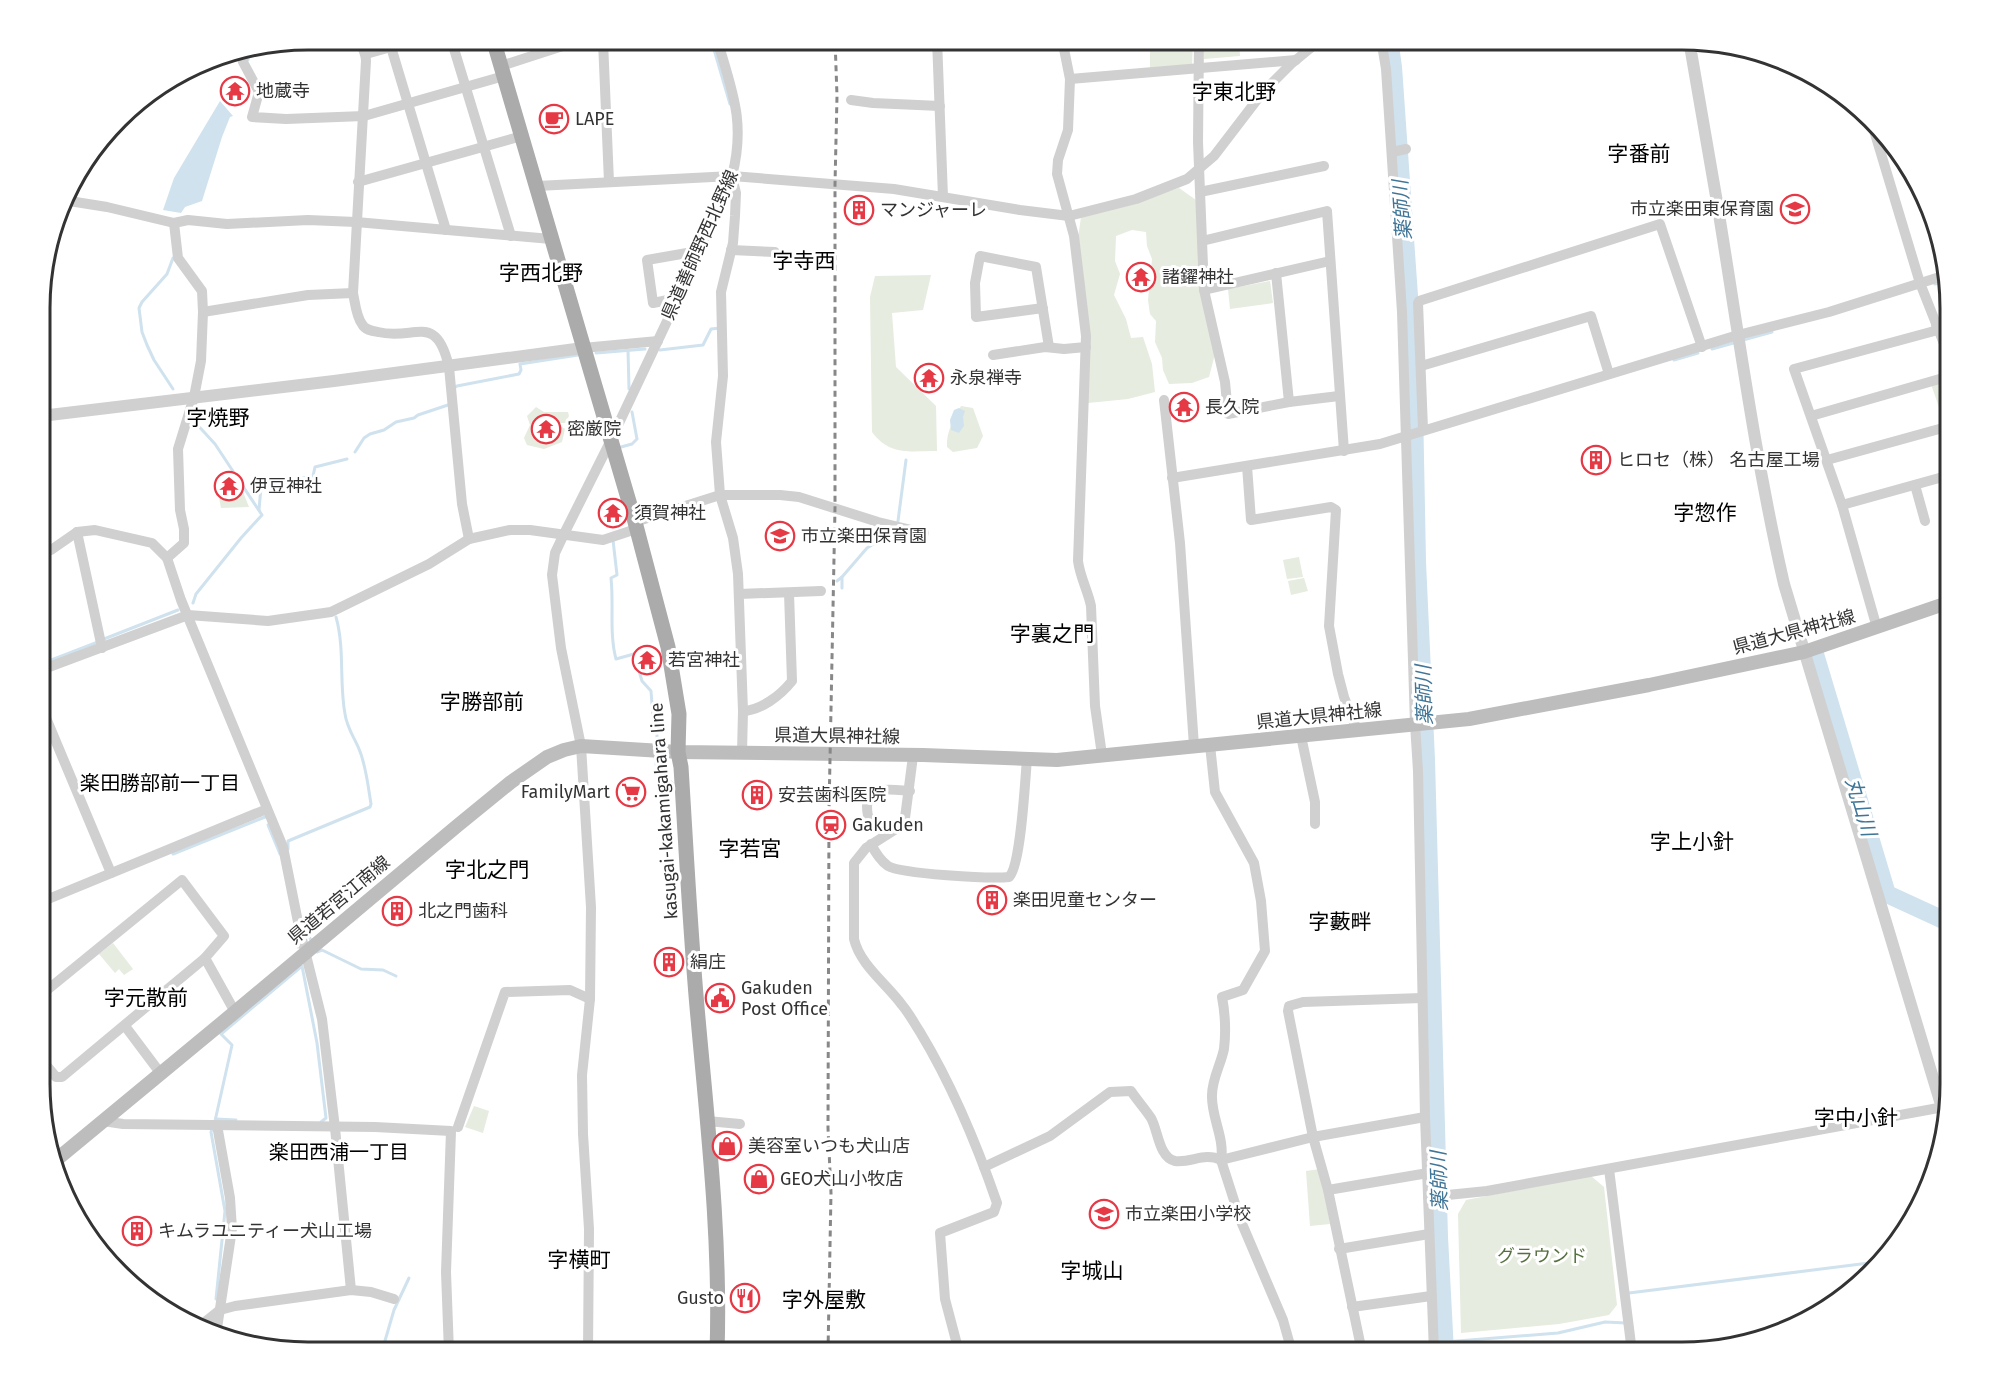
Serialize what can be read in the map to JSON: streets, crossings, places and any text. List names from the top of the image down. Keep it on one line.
{"streets":{"main road":["県道大県神社線","kasugai-kakamigahara line","県道若宮江南線"],"street":["県道善師野西北野線"]},"crossings":[["県道善師野西北野線","kasugai-kakamigahara line"],["県道善師野西北野線","県道若宮江南線"],["県道大県神社線","kasugai-kakamigahara line"],["県道大県神社線","県道若宮江南線"],["kasugai-kakamigahara line","県道若宮江南線"]],"districts":["字東北野","字番前","字寺西","字西北野","字焼野","字惣作","字裏之門","字勝部前","楽田勝部前一丁目","字上小針","字若宮","字北之門","字藪畔","字元散前","字中小針","楽田西浦一丁目","字横町","字城山","字外屋敷"],"water":["薬師川","丸山川"],"parks":["グラウンド"],"places":{"temple":["地蔵寺","諸鑃神社","永泉禅寺","長久院","密厳院","伊豆神社","須賀神社","若宮神社"],"cafe":["LAPE"],"school or university":["市立楽田東保育園","市立楽田保育園","市立楽田小学校"],"building":["マンジャーレ","ヒロセ（株） 名古屋工場","安芸歯科医院","楽田児童センター","北之門歯科","絹庄","キムラユニティー犬山工場"],"supermarket":["FamilyMart"],"station":["Gakuden"],"public building":["Gakuden Post Office"],"shop":["美容室いつも犬山店","GEO犬山小牧店"],"restaurant":["Gusto"]}}
